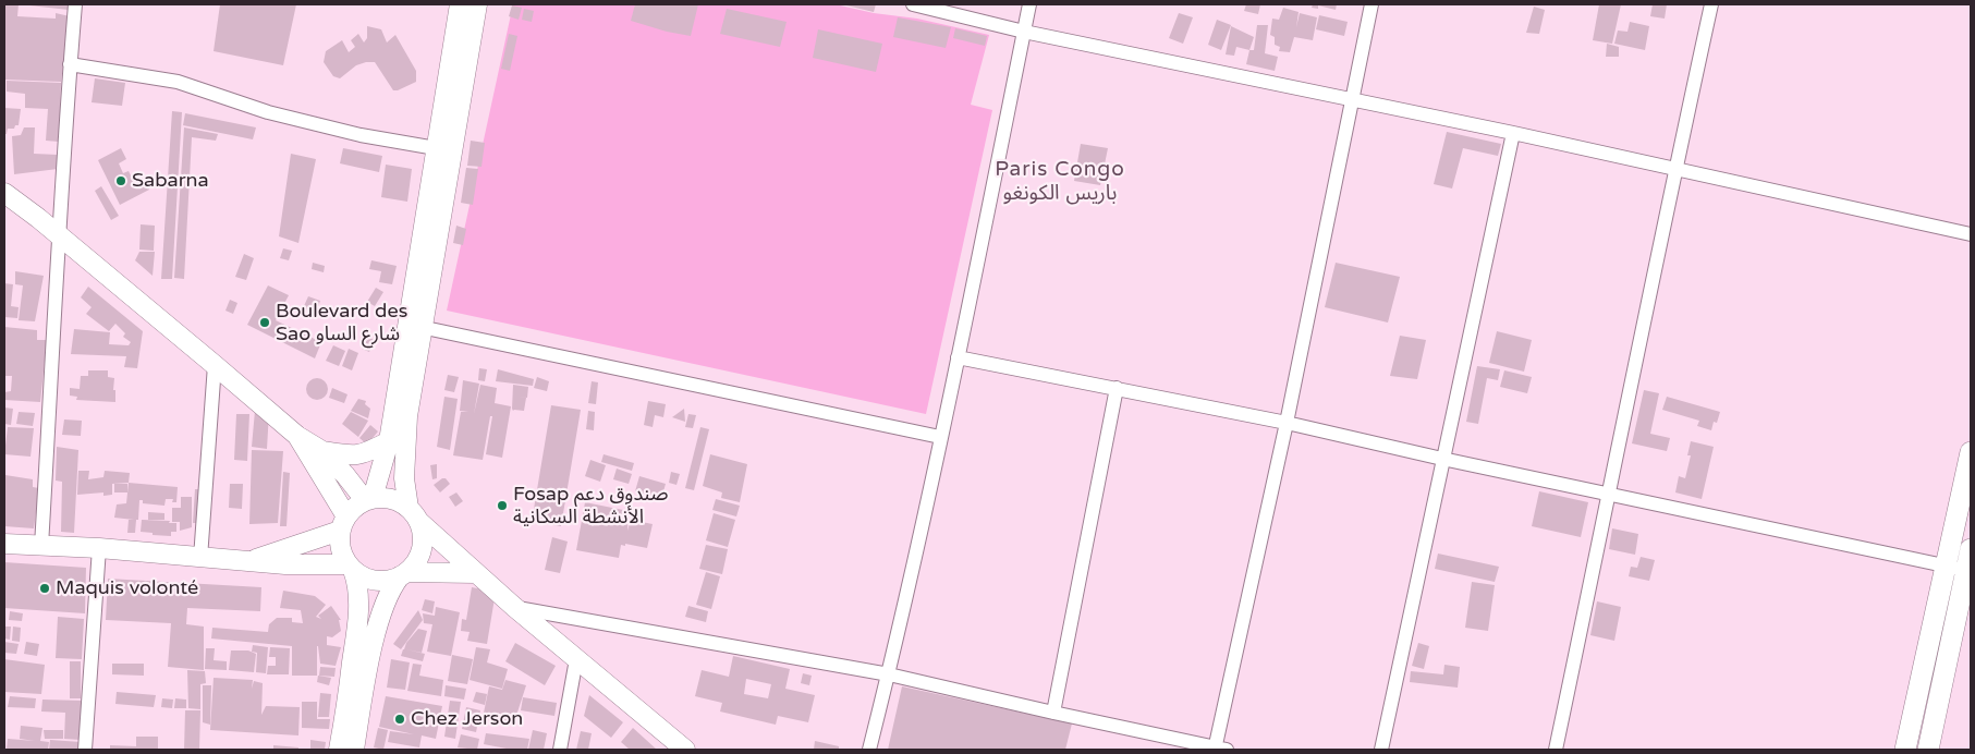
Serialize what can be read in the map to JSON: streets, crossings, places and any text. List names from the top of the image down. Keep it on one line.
{"districts":["Paris Congo باريس الكونغو"],"places":["Sabarna","Boulevard des Sao شارع الساو","Fosap صندوق دعم الأنشطة السكانية","Maquis volonté","Chez Jerson"]}
